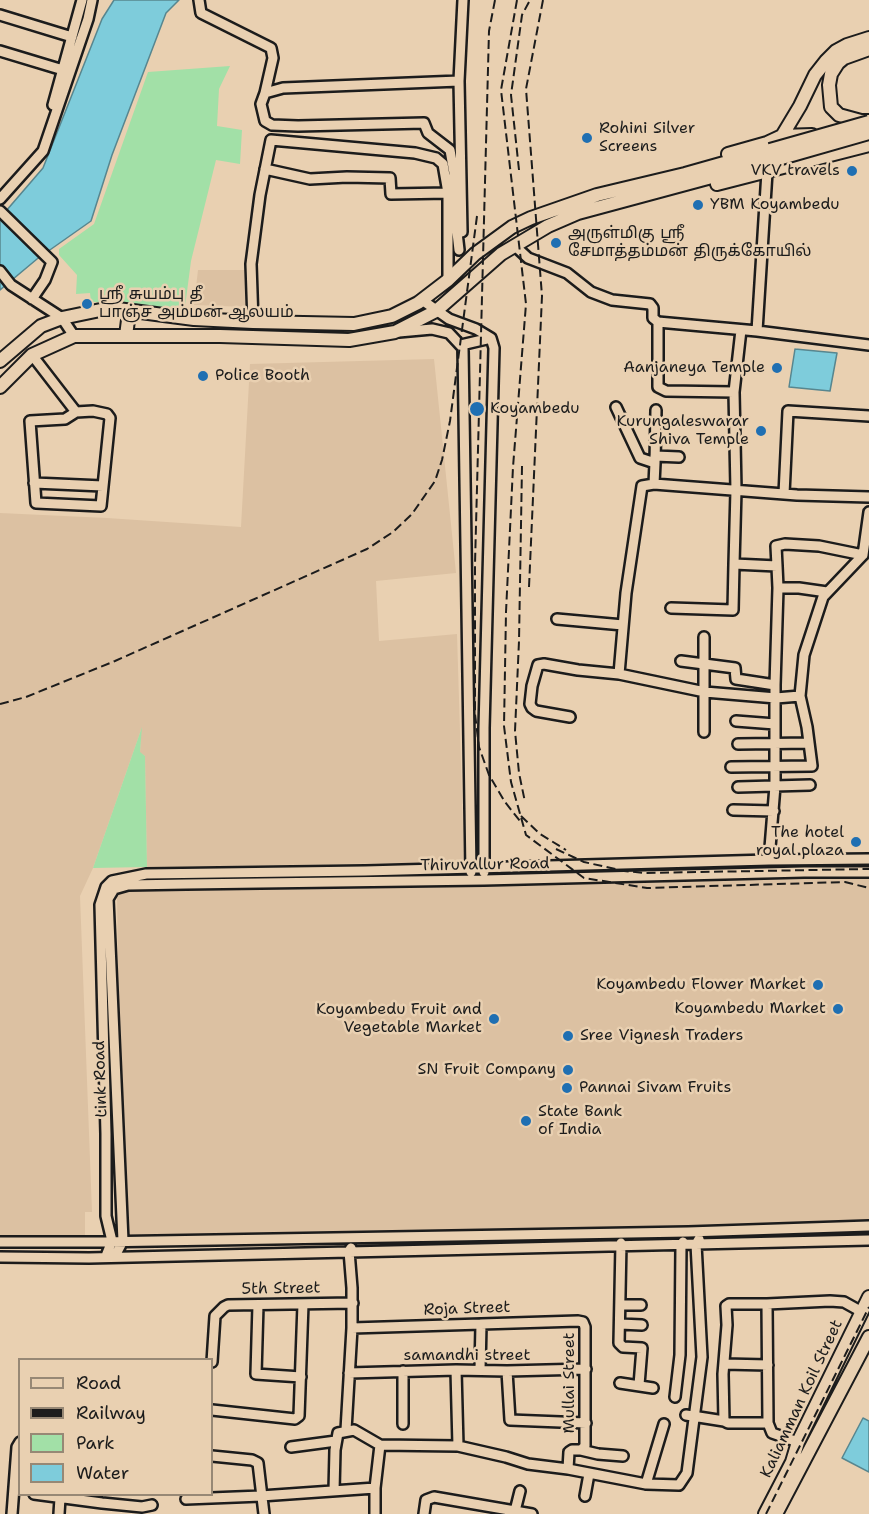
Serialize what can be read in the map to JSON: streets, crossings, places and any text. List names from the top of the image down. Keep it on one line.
{"streets":{"main road":["Kaliamman Koil Street"],"street":["Thiruvallur Road","Link Road","5th Street","Roja Street","samandhi street","Mullai Street"]},"crossings":[["Thiruvallur Road","Link Road"],["Roja Street","Mullai Street"],["samandhi street","Mullai Street"]],"places":["Rohini Silver Screens","VKV travels","YBM Koyambedu","அருள்மிகு ஸ்ரீ சேமாத்தம்மன் திருக்கோயில்","ஶ்ரீ சுயம்பு தீ பாஞ்ச அம்மன் ஆலயம்","Aanjaneya Temple","Police Booth","Koyambedu","Kurungaleswarar Shiva Temple","The hotel royal plaza","Koyambedu Flower Market","Koyambedu Market","Koyambedu Fruit and Vegetable Market","Sree Vignesh Traders","SN Fruit Company","Pannai Sivam Fruits","State Bank of India"],"legend":["Road","Railway","Park","Water"]}
